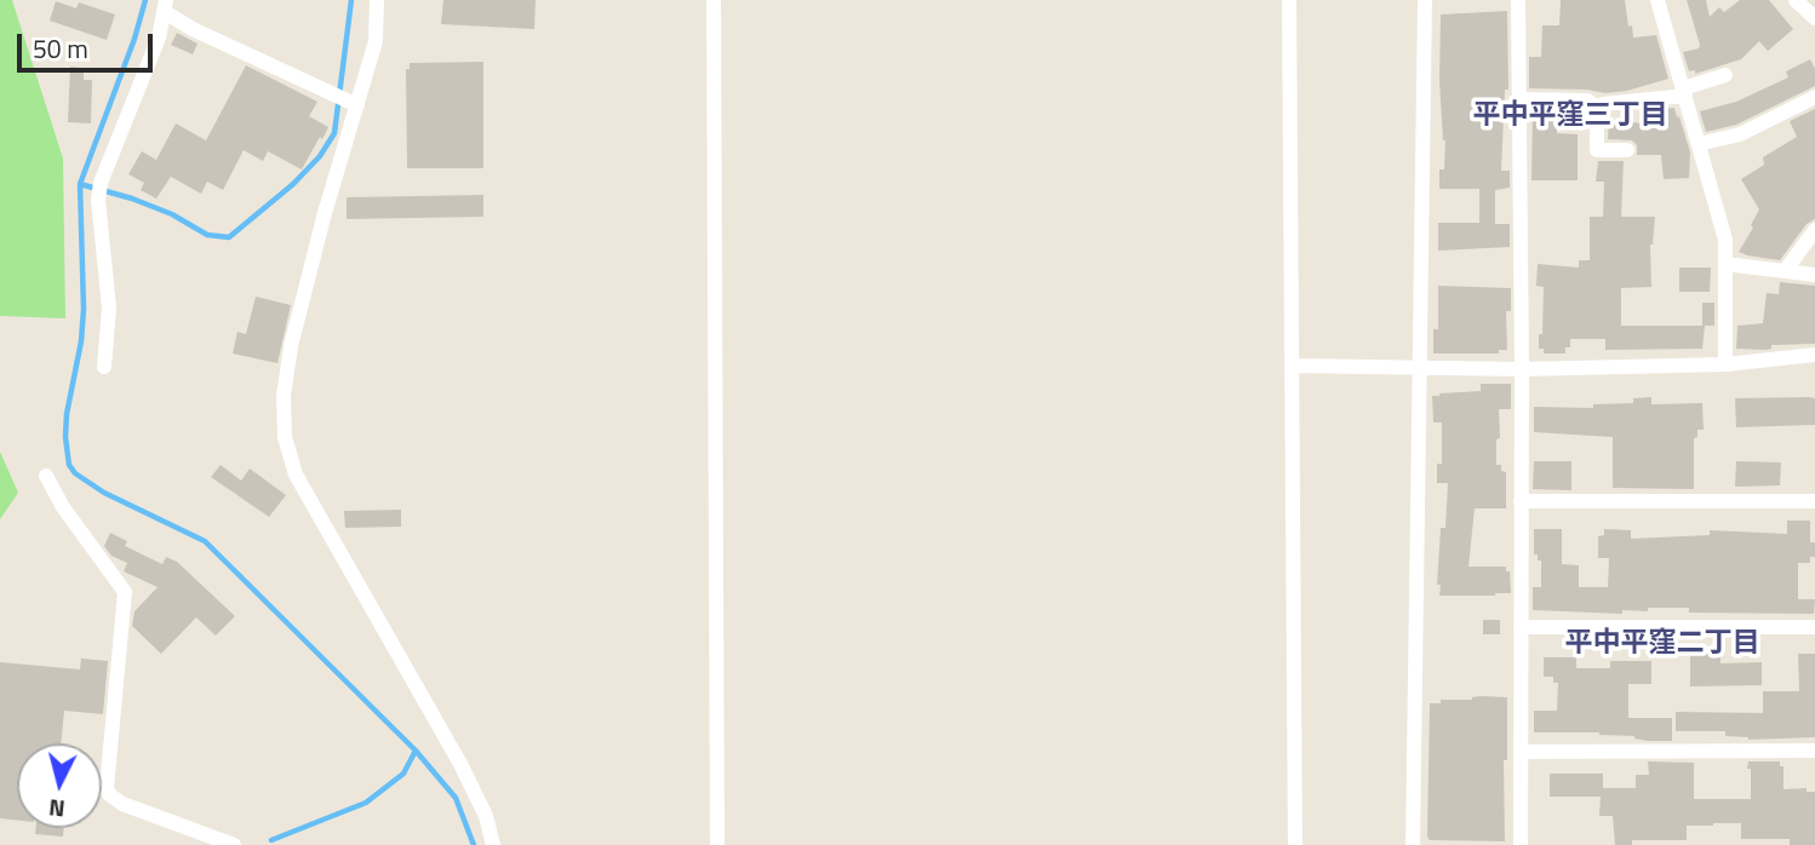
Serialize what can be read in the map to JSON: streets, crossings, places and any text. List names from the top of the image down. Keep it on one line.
{"districts":["平中平窪三丁目","平中平窪二丁目"],"scale_bar":"50 m","north":"bottom"}
